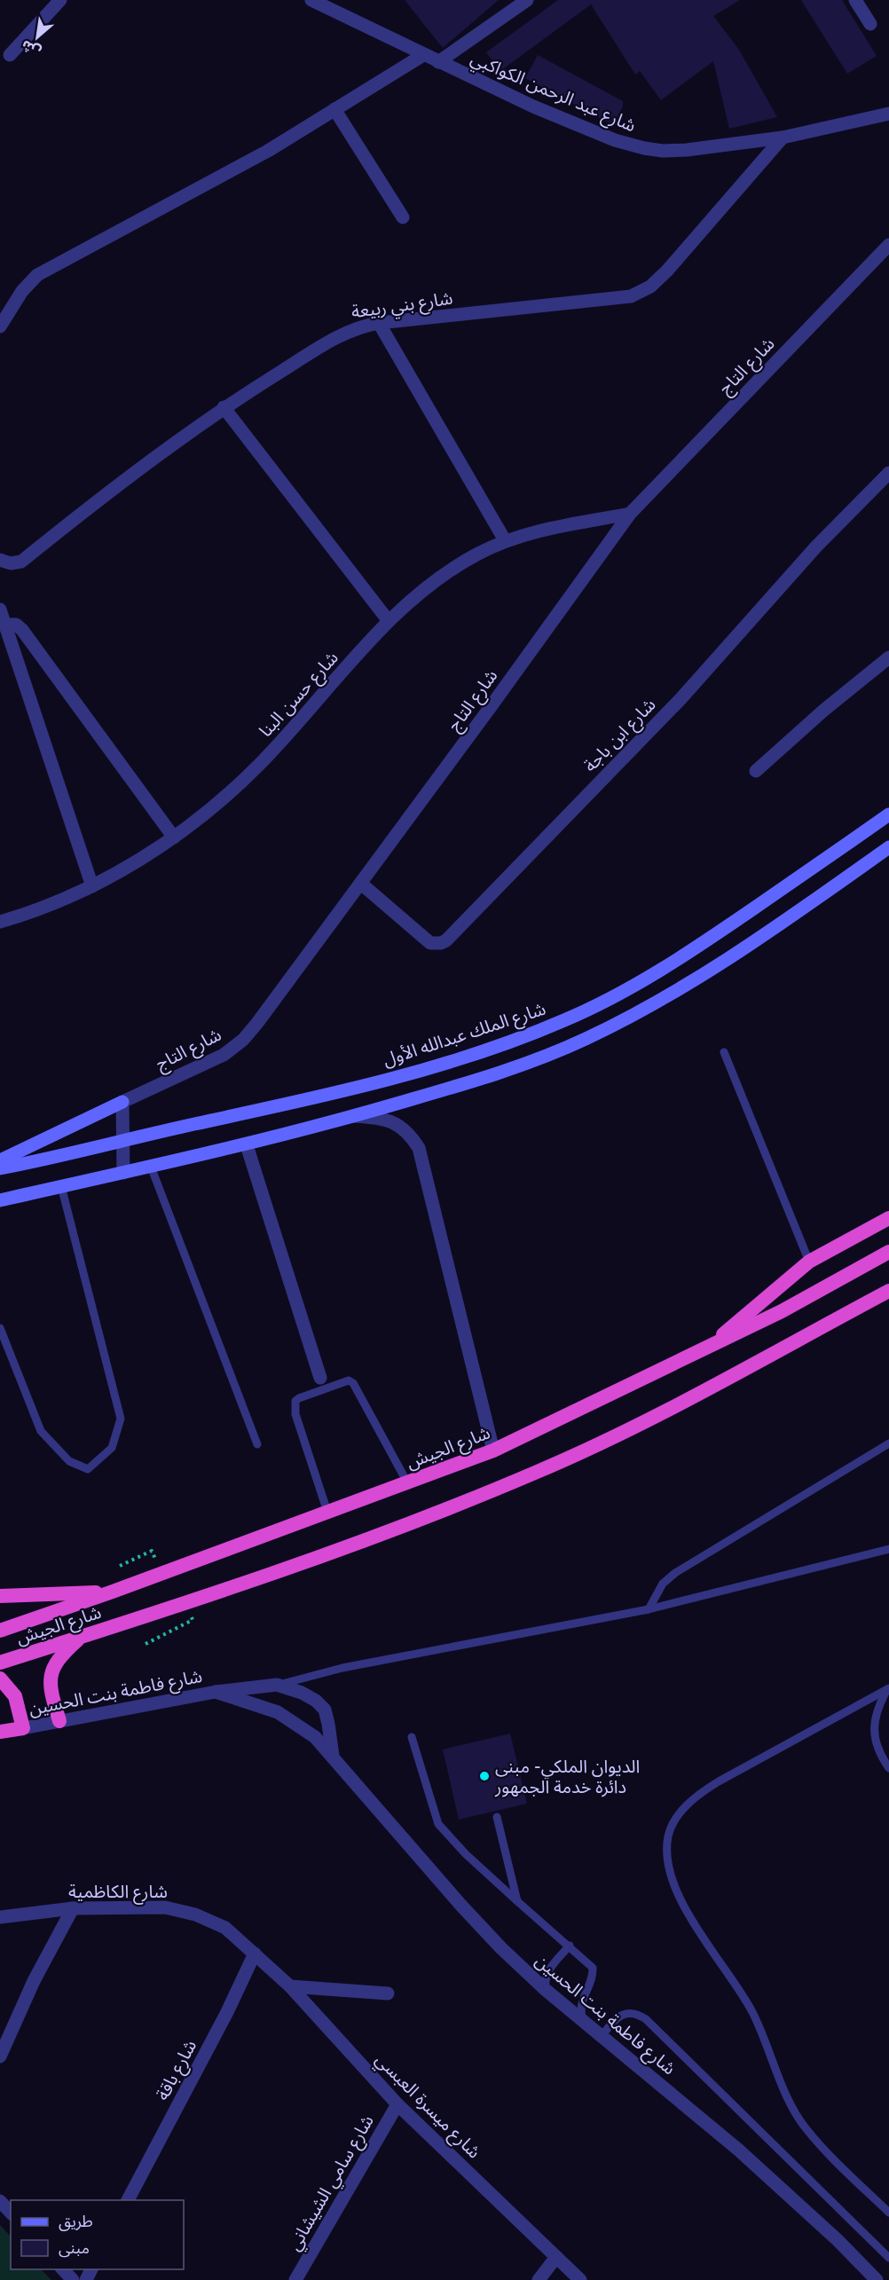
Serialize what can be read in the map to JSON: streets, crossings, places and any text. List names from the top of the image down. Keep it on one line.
{"streets":{"highway":["شارع الجيش"],"main road":["شارع الملك عبدالله الأول"],"street":["شارع عبد الرحمن الكواكبي","شارع بني ربيعة","شارع التاج","شارع حسن البنا","شارع ابن باجة","شارع فاطمة بنت الحسين","شارع الكاظمية","شارع باقة","شارع ميسرة العبسي","شارع سامي الشيشاني"]},"crossings":[["شارع عبد الرحمن الكواكبي","شارع بني ربيعة"],["شارع التاج","شارع حسن البنا"],["شارع التاج","شارع ابن باجة"],["شارع الكاظمية","شارع باقة"],["شارع الكاظمية","شارع ميسرة العبسي"],["شارع باقة","شارع ميسرة العبسي"],["شارع ميسرة العبسي","شارع سامي الشيشاني"]],"places":["الديوان الملكي- مبنى دائرة خدمة الجمهور"],"legend":["طريق","مبنى"],"north":"bottom left"}
